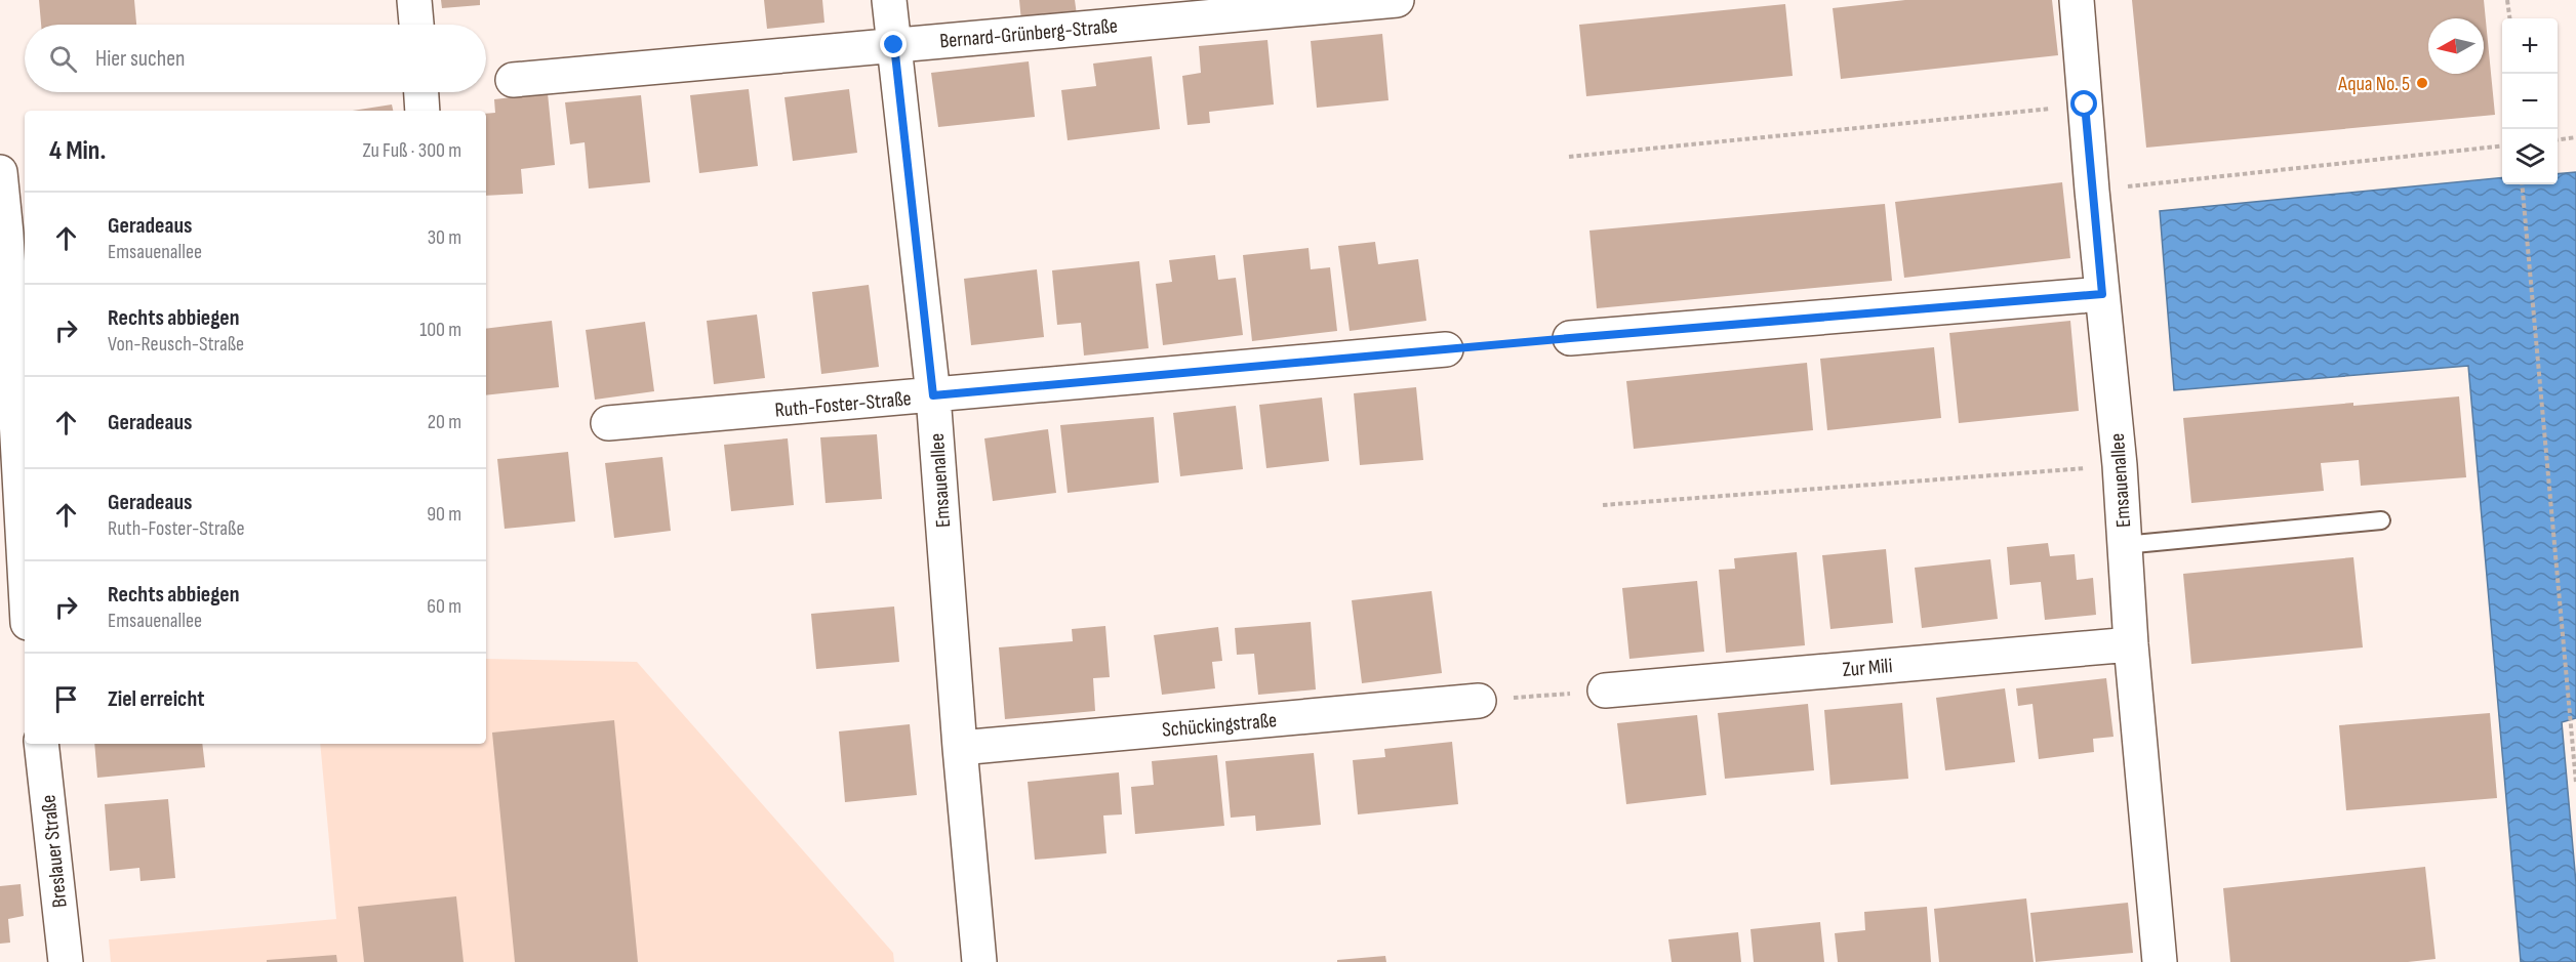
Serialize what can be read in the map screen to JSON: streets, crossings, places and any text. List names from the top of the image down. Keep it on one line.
{"streets":{"street":["Bernard-Grünberg-Straße","Ruth-Foster-Straße","Emsauenallee","Zur Mili","Schückingstraße","Breslauer Straße"]},"crossings":[["Bernard-Grünberg-Straße","Emsauenallee"],["Ruth-Foster-Straße","Emsauenallee"],["Emsauenallee","Zur Mili"],["Emsauenallee","Schückingstraße"]],"places":["Aqua No. 5"],"north":"left","page":{"map_buttons":["+","−"],"search":"Hier suchen","heading":["4 Min.","Zu Fuß · 300 m"],"list":[["Geradeaus","Emsauenallee","30 m"],["Rechts abbiegen","Von-Reusch-Straße","100 m"],["Geradeaus","20 m"],["Geradeaus","Ruth-Foster-Straße","90 m"],["Rechts abbiegen","Emsauenallee","60 m"],"Ziel erreicht"]}}
